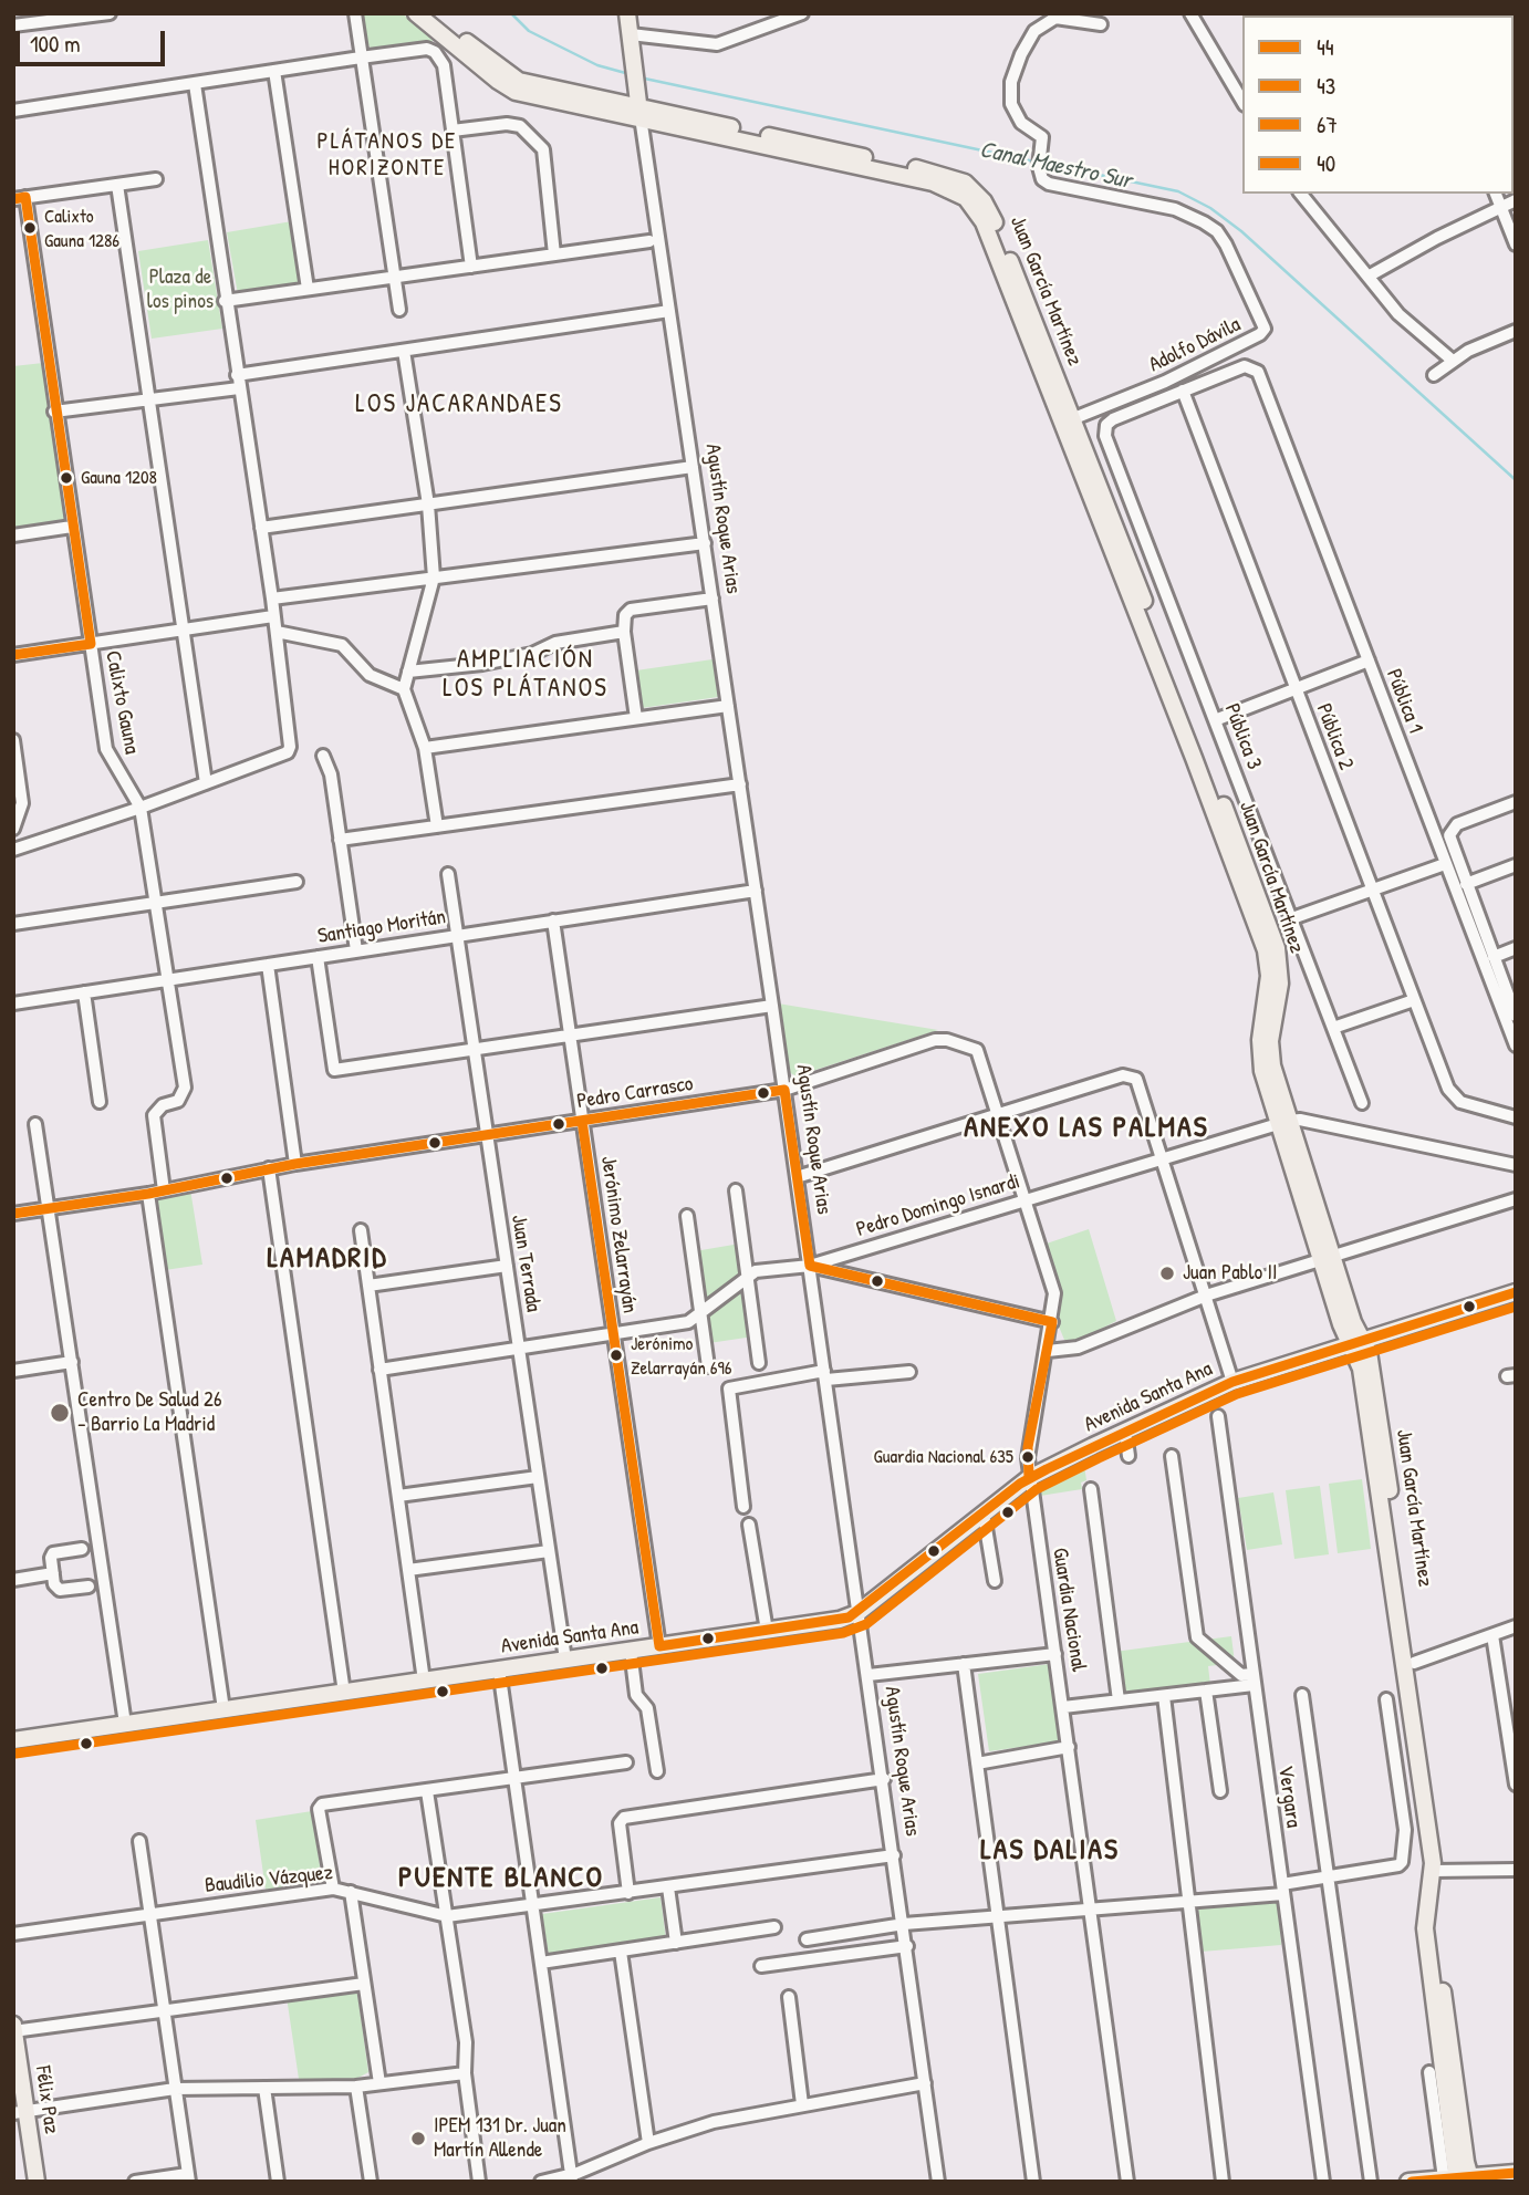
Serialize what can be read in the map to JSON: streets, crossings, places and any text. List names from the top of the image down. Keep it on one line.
{"streets":{"main road":["Juan García Martínez","Avenida Santa Ana","Félix Paz"],"street":["Adolfo Dávila","Agustín Roque Arias","Pública 1","Calixto Gauna","Pública 3","Pública 2","Santiago Moritán","Pedro Carrasco","Pedro Domingo Isnardi","Jerónimo Zelarrayán","Juan Terrada","Guardia Nacional","Vergara","Baudilio Vázquez"]},"crossings":[["Juan García Martínez","Adolfo Dávila"],["Juan García Martínez","Agustín Roque Arias"],["Juan García Martínez","Pedro Domingo Isnardi"],["Juan García Martínez","Avenida Santa Ana"],["Agustín Roque Arias","Santiago Moritán"],["Agustín Roque Arias","Pedro Carrasco"],["Agustín Roque Arias","Pedro Domingo Isnardi"],["Agustín Roque Arias","Avenida Santa Ana"],["Agustín Roque Arias","Baudilio Vázquez"],["Pública 1","Pública 3"],["Pública 1","Pública 2"],["Calixto Gauna","Santiago Moritán"],["Calixto Gauna","Pedro Carrasco"],["Pública 3","Pública 2"],["Santiago Moritán","Jerónimo Zelarrayán"],["Santiago Moritán","Juan Terrada"],["Pedro Carrasco","Jerónimo Zelarrayán"],["Pedro Carrasco","Juan Terrada"],["Pedro Carrasco","Guardia Nacional"],["Pedro Domingo Isnardi","Guardia Nacional"],["Jerónimo Zelarrayán","Avenida Santa Ana"],["Juan Terrada","Avenida Santa Ana"],["Avenida Santa Ana","Guardia Nacional"]],"districts":["PLÁTANOS DE HORIZONTE","LOS JACARANDAES","AMPLIACIÓN LOS PLÁTANOS","ANEXO LAS PALMAS","LAMADRID","LAS DALIAS","PUENTE BLANCO"],"water":["Canal Maestro Sur"],"parks":["Plaza de los pinos"],"places":["Calixto Gauna 1286","Gauna 1208","Juan Pablo II","Jerónimo Zelarrayán 696","Centro De Salud 26 - Barrio La Madrid","Guardia Nacional 635","IPEM 131 Dr. Juan Martín Allende"],"lines":["transit line 67","transit line 44","transit line 43","transit line 40"],"legend":["44","43","67","40"],"scale_bar":"100 m"}
